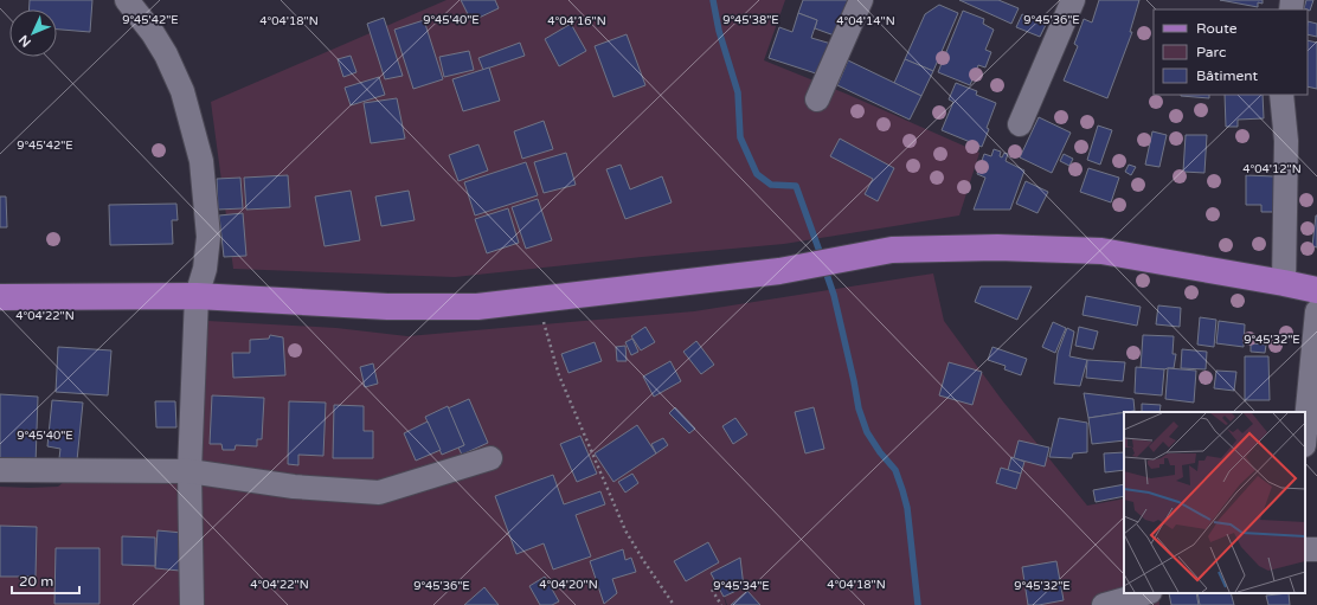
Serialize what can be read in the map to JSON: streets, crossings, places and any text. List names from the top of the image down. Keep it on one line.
{"legend":["Route","Parc","Bâtiment"],"scale_bar":"20 m","north":"bottom left","coordinates":["9°45'42\"E","9°45'40\"E","9°45'38\"E","9°45'36\"E","4°04'18\"N","4°04'16\"N","4°04'14\"N","4°04'12\"N","4°04'22\"N","9°45'32\"E","4°04'20\"N","9°45'34\"E"]}
